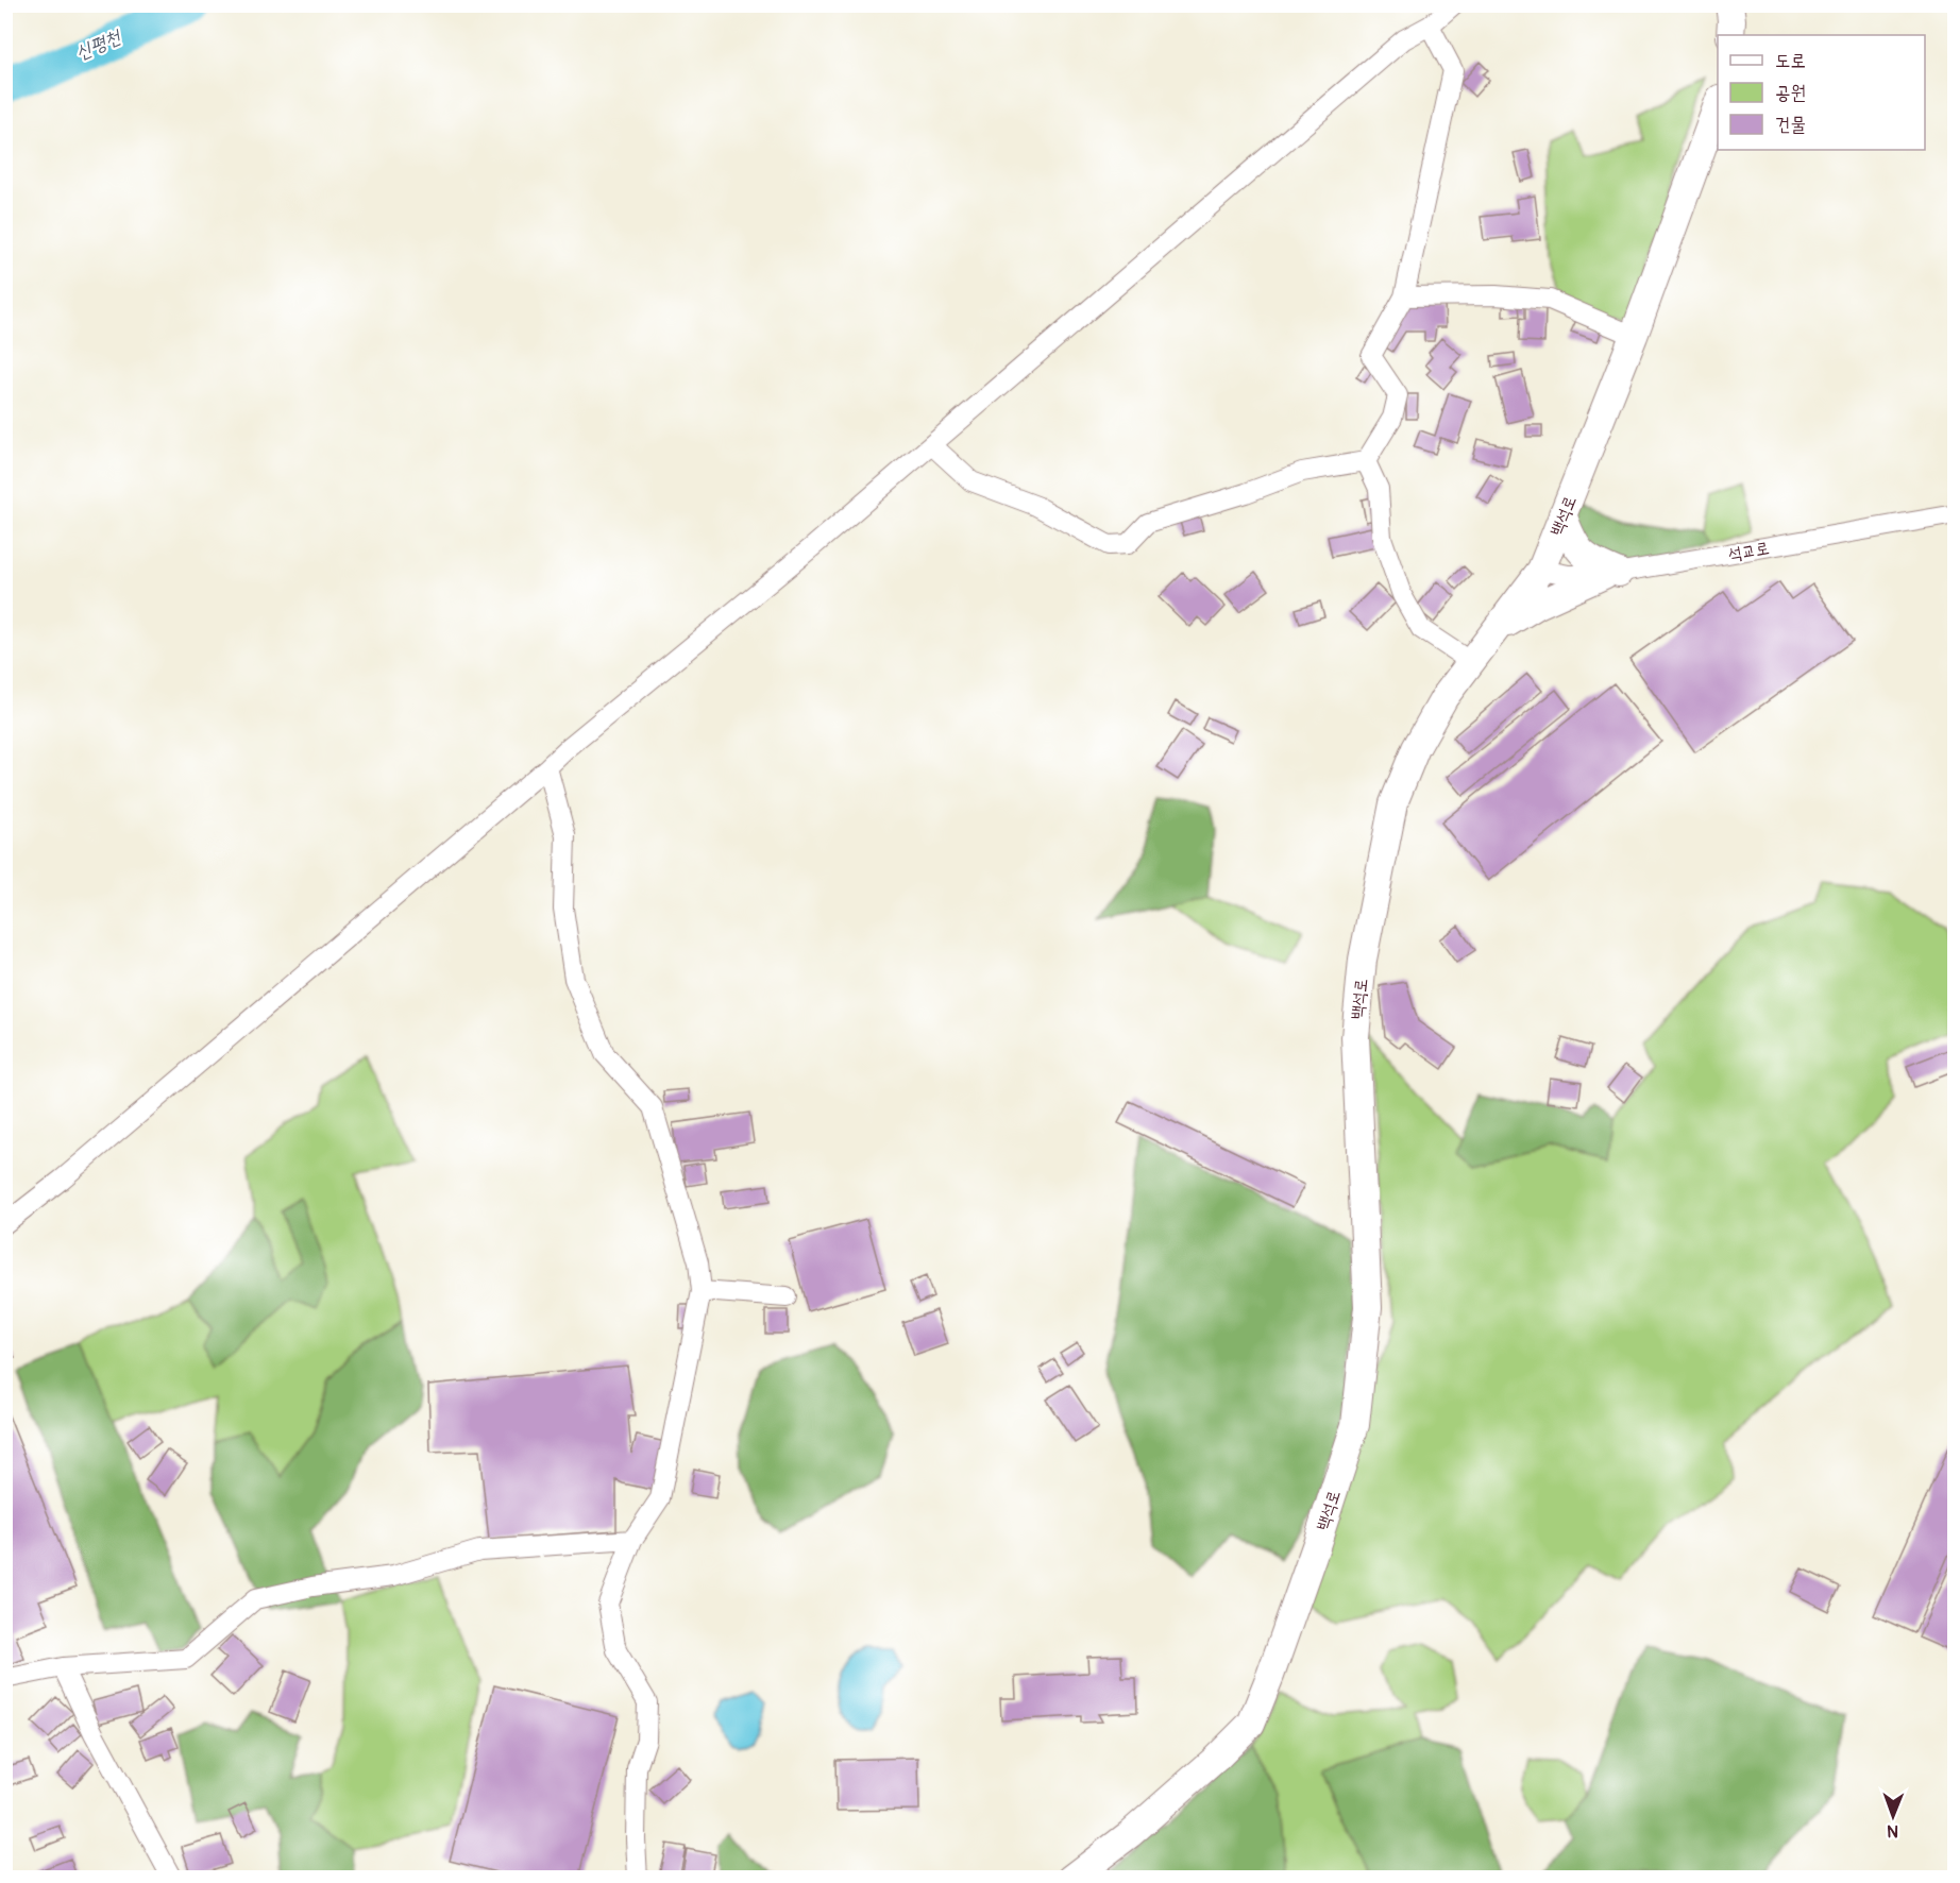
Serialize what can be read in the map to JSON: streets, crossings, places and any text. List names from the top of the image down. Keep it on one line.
{"streets":{"street":["백석로","석교로"]},"crossings":[["백석로","석교로"]],"water":["신평천"],"legend":["도로","공원","건물"],"north":"bottom"}
